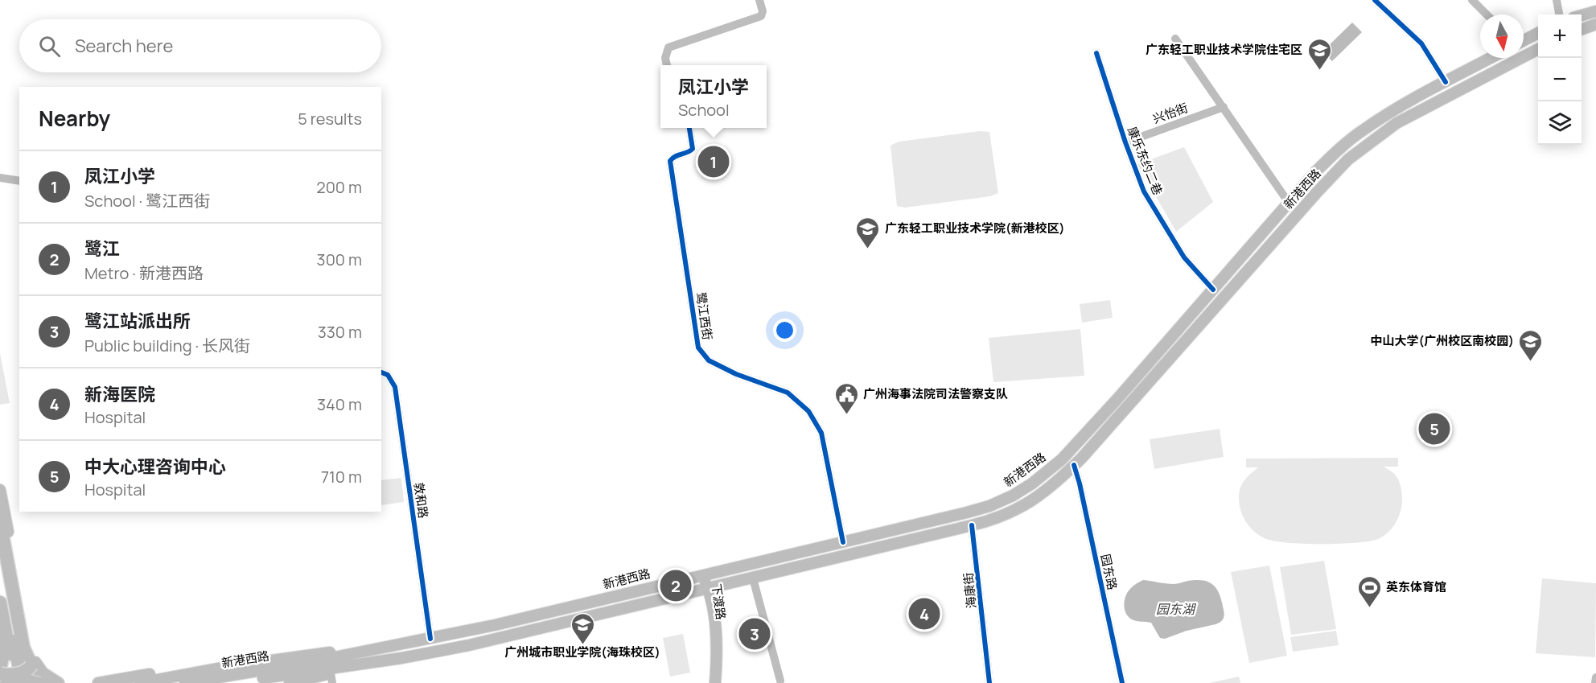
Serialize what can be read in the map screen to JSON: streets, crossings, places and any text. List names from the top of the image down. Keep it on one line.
{"streets":{"main road":["新港西路","下渡路"],"street":["兴怡街","康乐东约二巷","鹭江西街","敦和路","园东路","海康街"]},"crossings":[["兴怡街","康乐东约二巷"],["康乐东约二巷","新港西路"],["新港西路","鹭江西街"],["新港西路","敦和路"],["新港西路","园东路"],["新港西路","海康街"],["新港西路","下渡路"]],"water":["园东湖"],"places":{"school or university":["广东轻工职业技术学院住宅区","广东轻工职业技术学院(新港校区)","中山大学(广州校区南校园)","广州城市职业学院(海珠校区)"],"public building":["广州海事法院司法警察支队"],"sports":["英东体育馆"]},"north":"bottom","page":{"map_buttons":["+","−"],"search":"Search here","popup":["凤江小学","School"],"heading":["Nearby","5 results"],"pins":["1","5","2","4","3"],"list":[{"mark":"1","name":"凤江小学","note":"School · 鹭江西街","value":"200 m"},{"mark":"2","name":"鹭江","note":"Metro · 新港西路","value":"300 m"},{"mark":"3","name":"鹭江站派出所","note":"Public building · 长风街","value":"330 m"},{"mark":"4","name":"新海医院","note":"Hospital","value":"340 m"},{"mark":"5","name":"中大心理咨询中心","note":"Hospital","value":"710 m"}]}}
